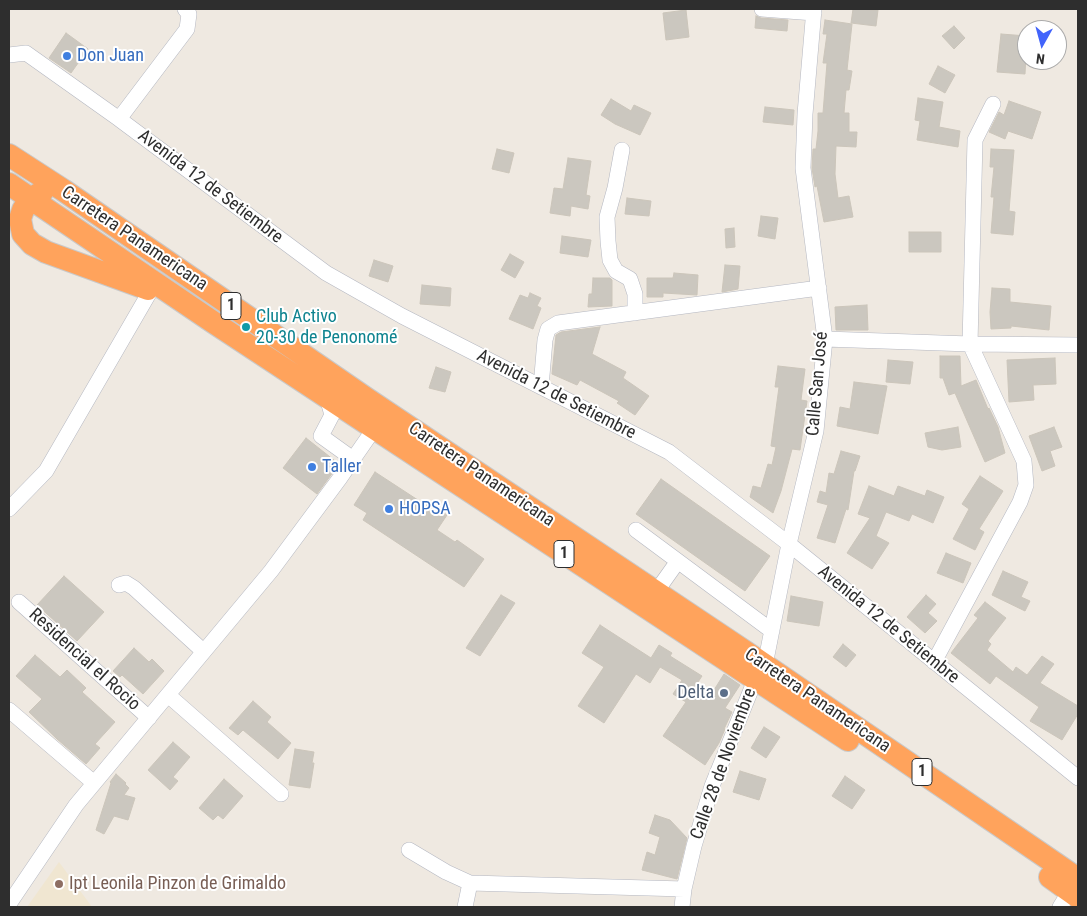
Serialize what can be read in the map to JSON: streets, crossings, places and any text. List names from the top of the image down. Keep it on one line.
{"streets":{"highway":["Carretera Panamericana","1"],"street":["Avenida 12 de Setiembre","Calle San José","Residencial el Rocio","Calle 28 de Noviembre"]},"crossings":[["Avenida 12 de Setiembre","Calle San José"],["Carretera Panamericana","Calle San José"],["Carretera Panamericana","Calle 28 de Noviembre"],["Calle San José","Calle 28 de Noviembre"]],"places":["Don Juan","Club Activo 20-30 de Penonomé","Taller","HOPSA","Delta","Ipt Leonila Pinzon de Grimaldo"],"north":"bottom"}
